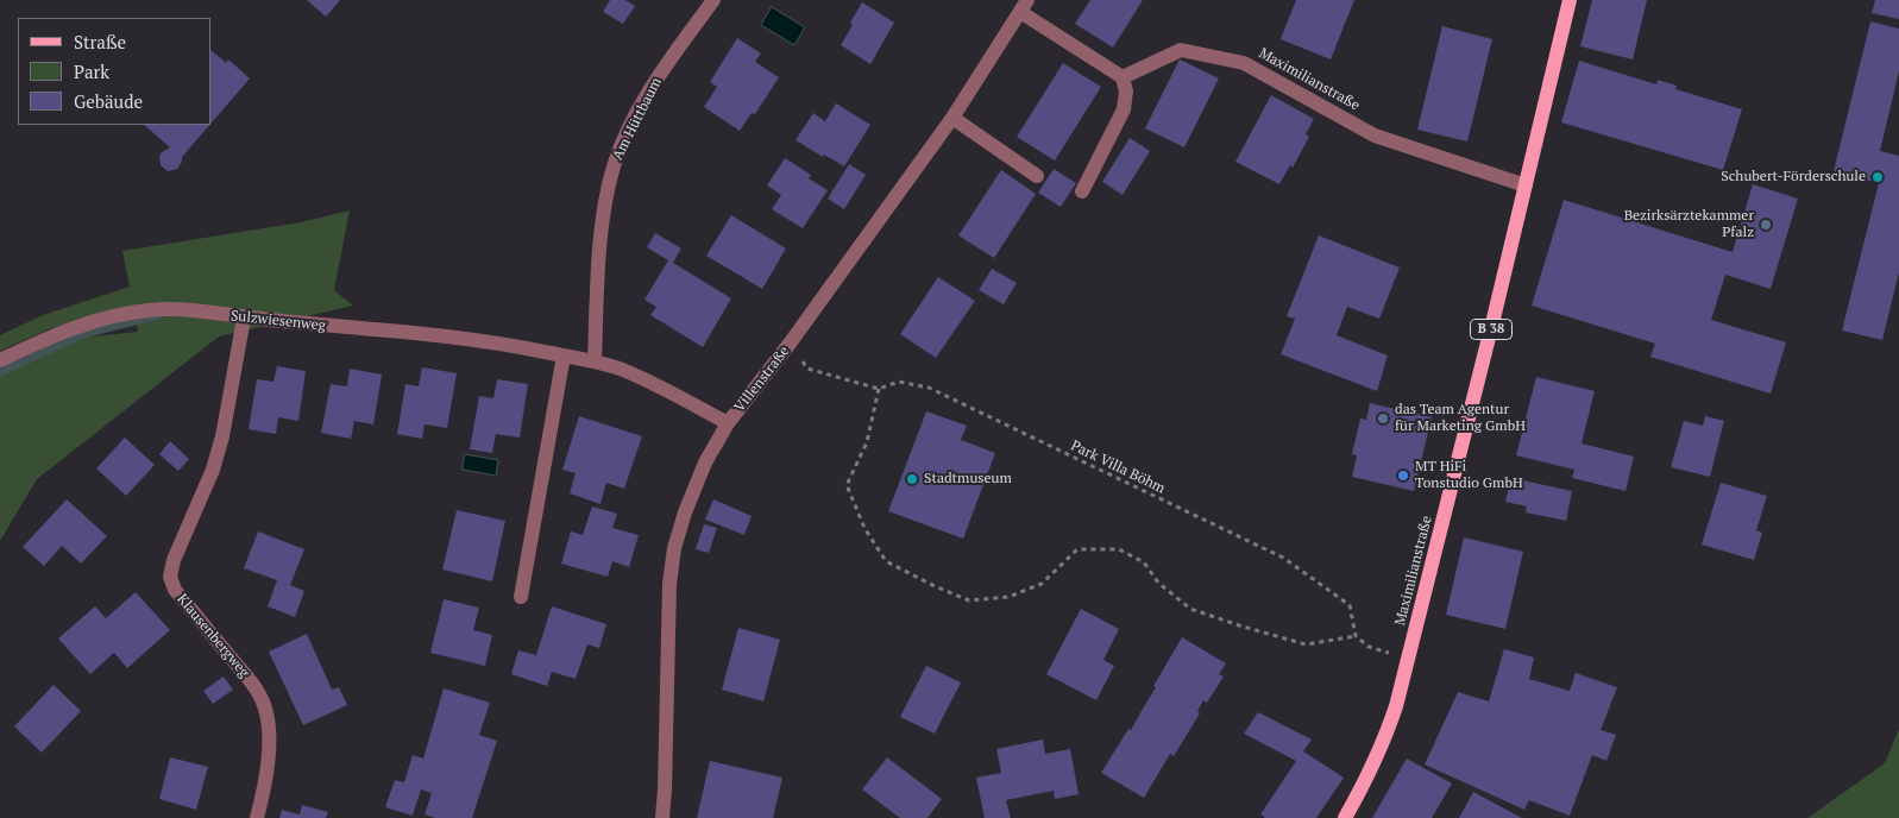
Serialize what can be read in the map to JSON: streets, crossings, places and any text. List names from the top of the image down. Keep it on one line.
{"streets":{"main road":["Maximilianstraße","B 38"],"street":["Am Hüttbaum","Sulzwiesenweg","Villenstraße","Klausenbergweg"],"path":["Park Villa Böhm"]},"crossings":[["Am Hüttbaum","Sulzwiesenweg"],["Sulzwiesenweg","Villenstraße"],["Sulzwiesenweg","Klausenbergweg"],["Villenstraße","Park Villa Böhm"]],"places":["Schubert-Förderschule","Bezirksärztekammer Pfalz","das Team Agentur für Marketing GmbH","MT HiFi Tonstudio GmbH","Stadtmuseum"],"legend":["Straße","Park","Gebäude"]}
